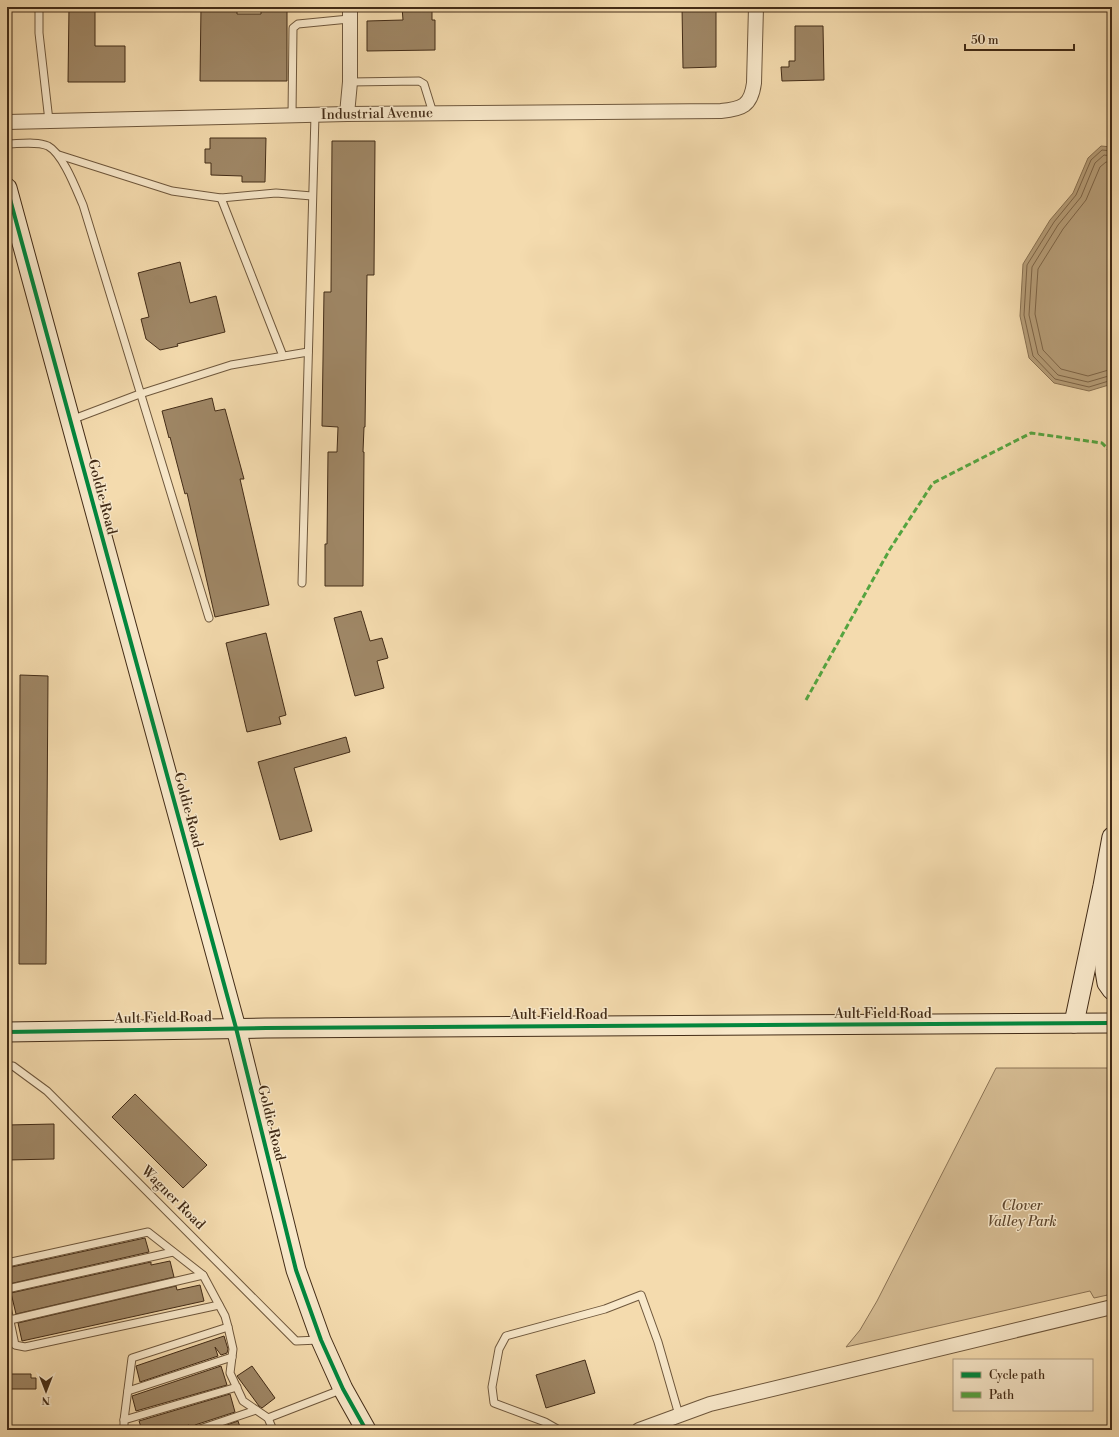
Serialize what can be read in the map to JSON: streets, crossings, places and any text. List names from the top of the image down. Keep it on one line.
{"streets":{"street":["Industrial Avenue","Goldie Road","Ault Field Road"],"lane":["Wagner Road"]},"crossings":[["Goldie Road","Ault Field Road"],["Goldie Road","Wagner Road"]],"parks":["Clover Valley Park"],"legend":["Cycle path","Path"],"scale_bar":"50 m","north":"bottom"}
